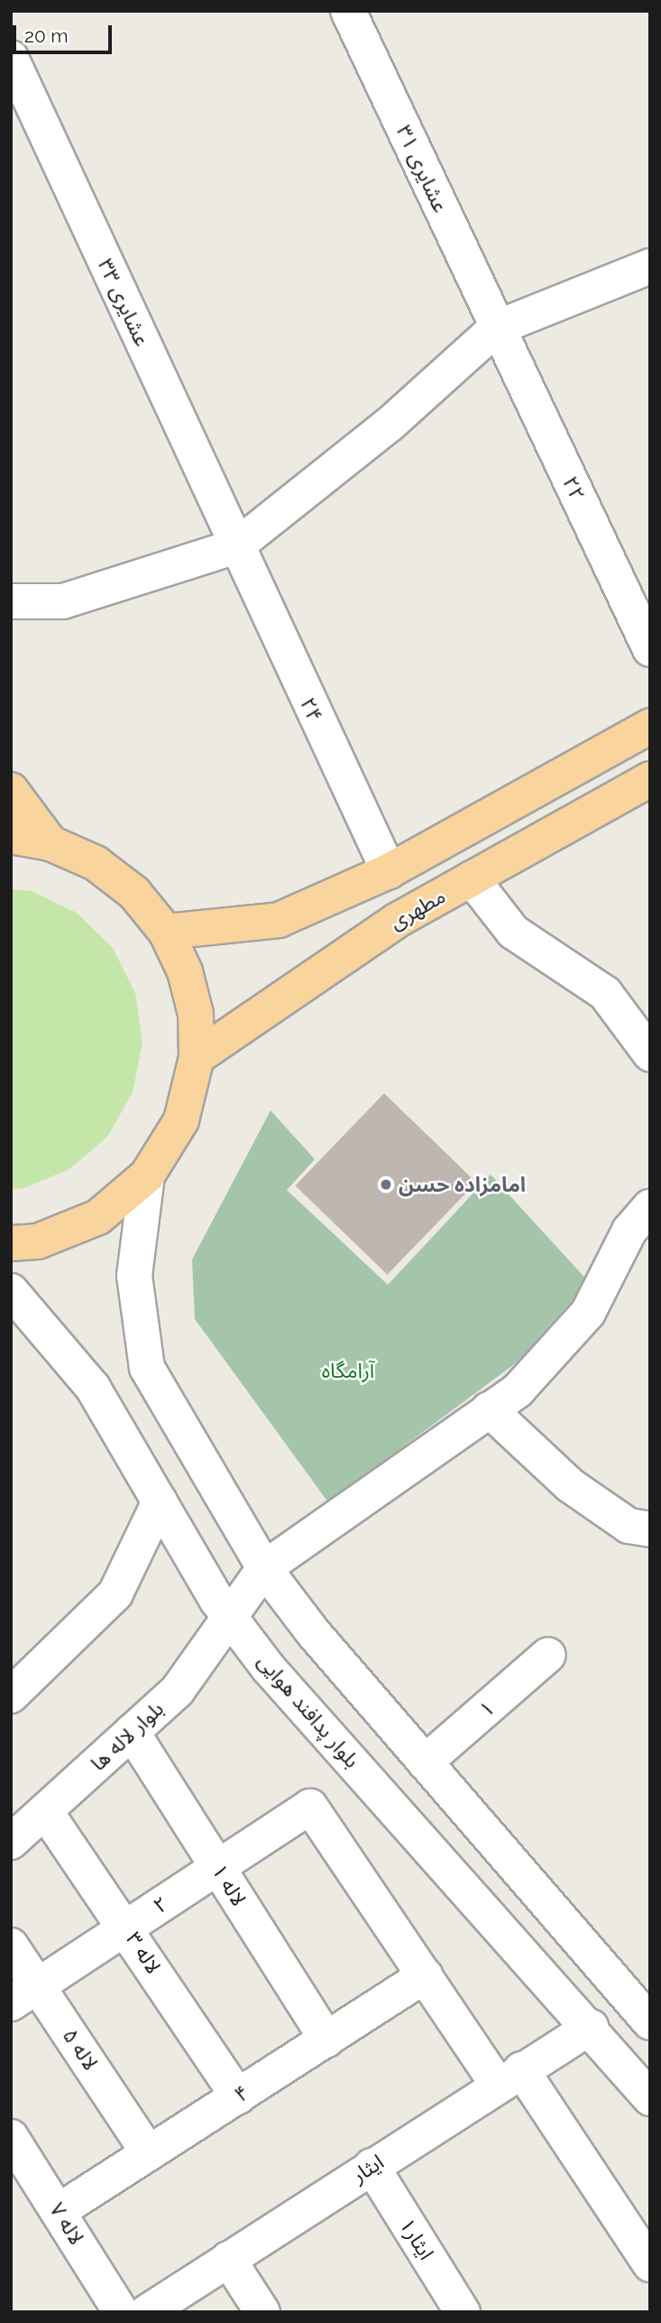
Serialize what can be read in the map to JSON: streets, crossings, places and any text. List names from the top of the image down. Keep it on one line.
{"streets":{"main road":["مطهری"],"street":["عشایری ۳۱","عشایری ۳۳","۲۲","۲۴","۱","بلوار پدافند هوایی","بلوار لاله ها","لاله ۱","۲","لاله ۳","لاله ۵","۴","ایثار","لاله ۷","ایثار۱"]},"crossings":[["عشایری ۳۱","۲۲"],["عشایری ۳۳","۲۴"],["بلوار پدافند هوایی","بلوار لاله ها"],["بلوار پدافند هوایی","ایثار"],["بلوار لاله ها","لاله ۱"],["بلوار لاله ها","لاله ۳"],["لاله ۱","۲"],["لاله ۱","۴"],["۲","لاله ۳"],["۲","لاله ۵"],["۲","۴"],["لاله ۳","۴"],["لاله ۵","۴"],["۴","لاله ۷"],["ایثار","ایثار۱"]],"parks":["آرامگاه"],"places":["امامزاده حسن"],"scale_bar":"20 m"}
